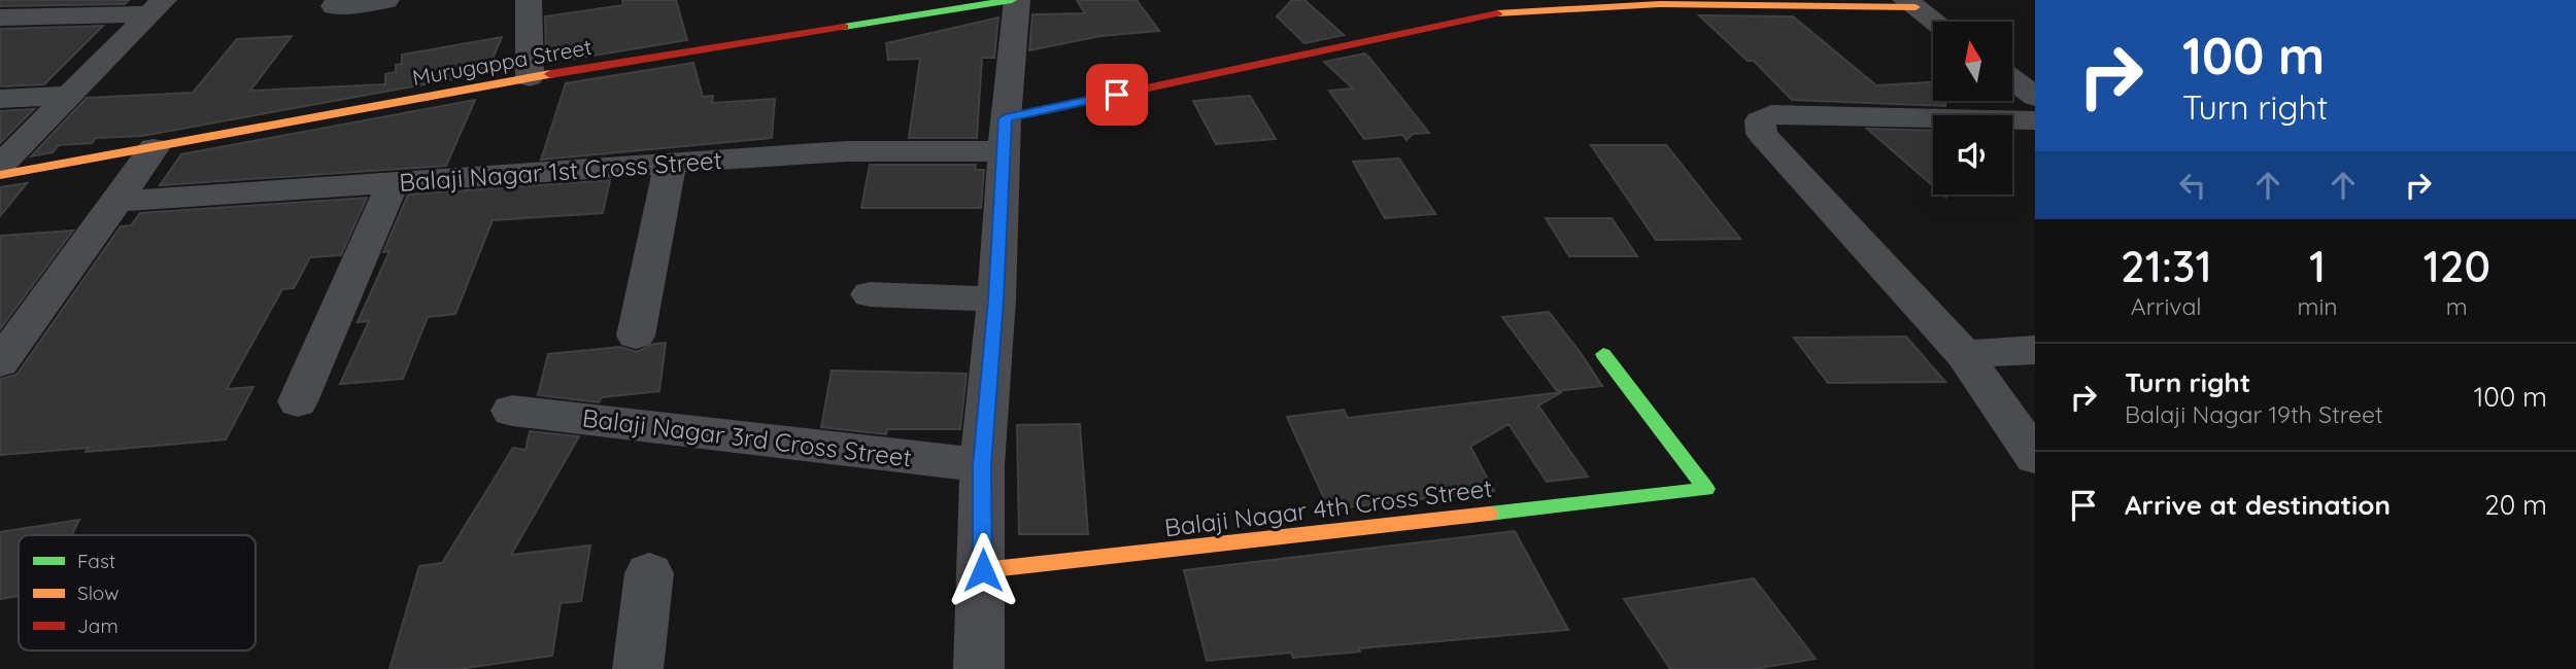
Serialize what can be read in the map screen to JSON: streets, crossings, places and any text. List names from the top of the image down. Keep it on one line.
{"streets":{"street":["Murugappa Street","Balaji Nagar 1st Cross Street","Balaji Nagar 3rd Cross Street","Balaji Nagar 4th Cross Street"]},"legend":["Fast","Slow","Jam"],"north":"top","page":{"turn":["100 m","Turn right"],"eta":["21:31","Arrival","1","min","120","m"],"list":[{"name":"Turn right","note":"Balaji Nagar 19th Street","value":"100 m"},{"name":"Arrive at destination","value":"20 m"}]}}
